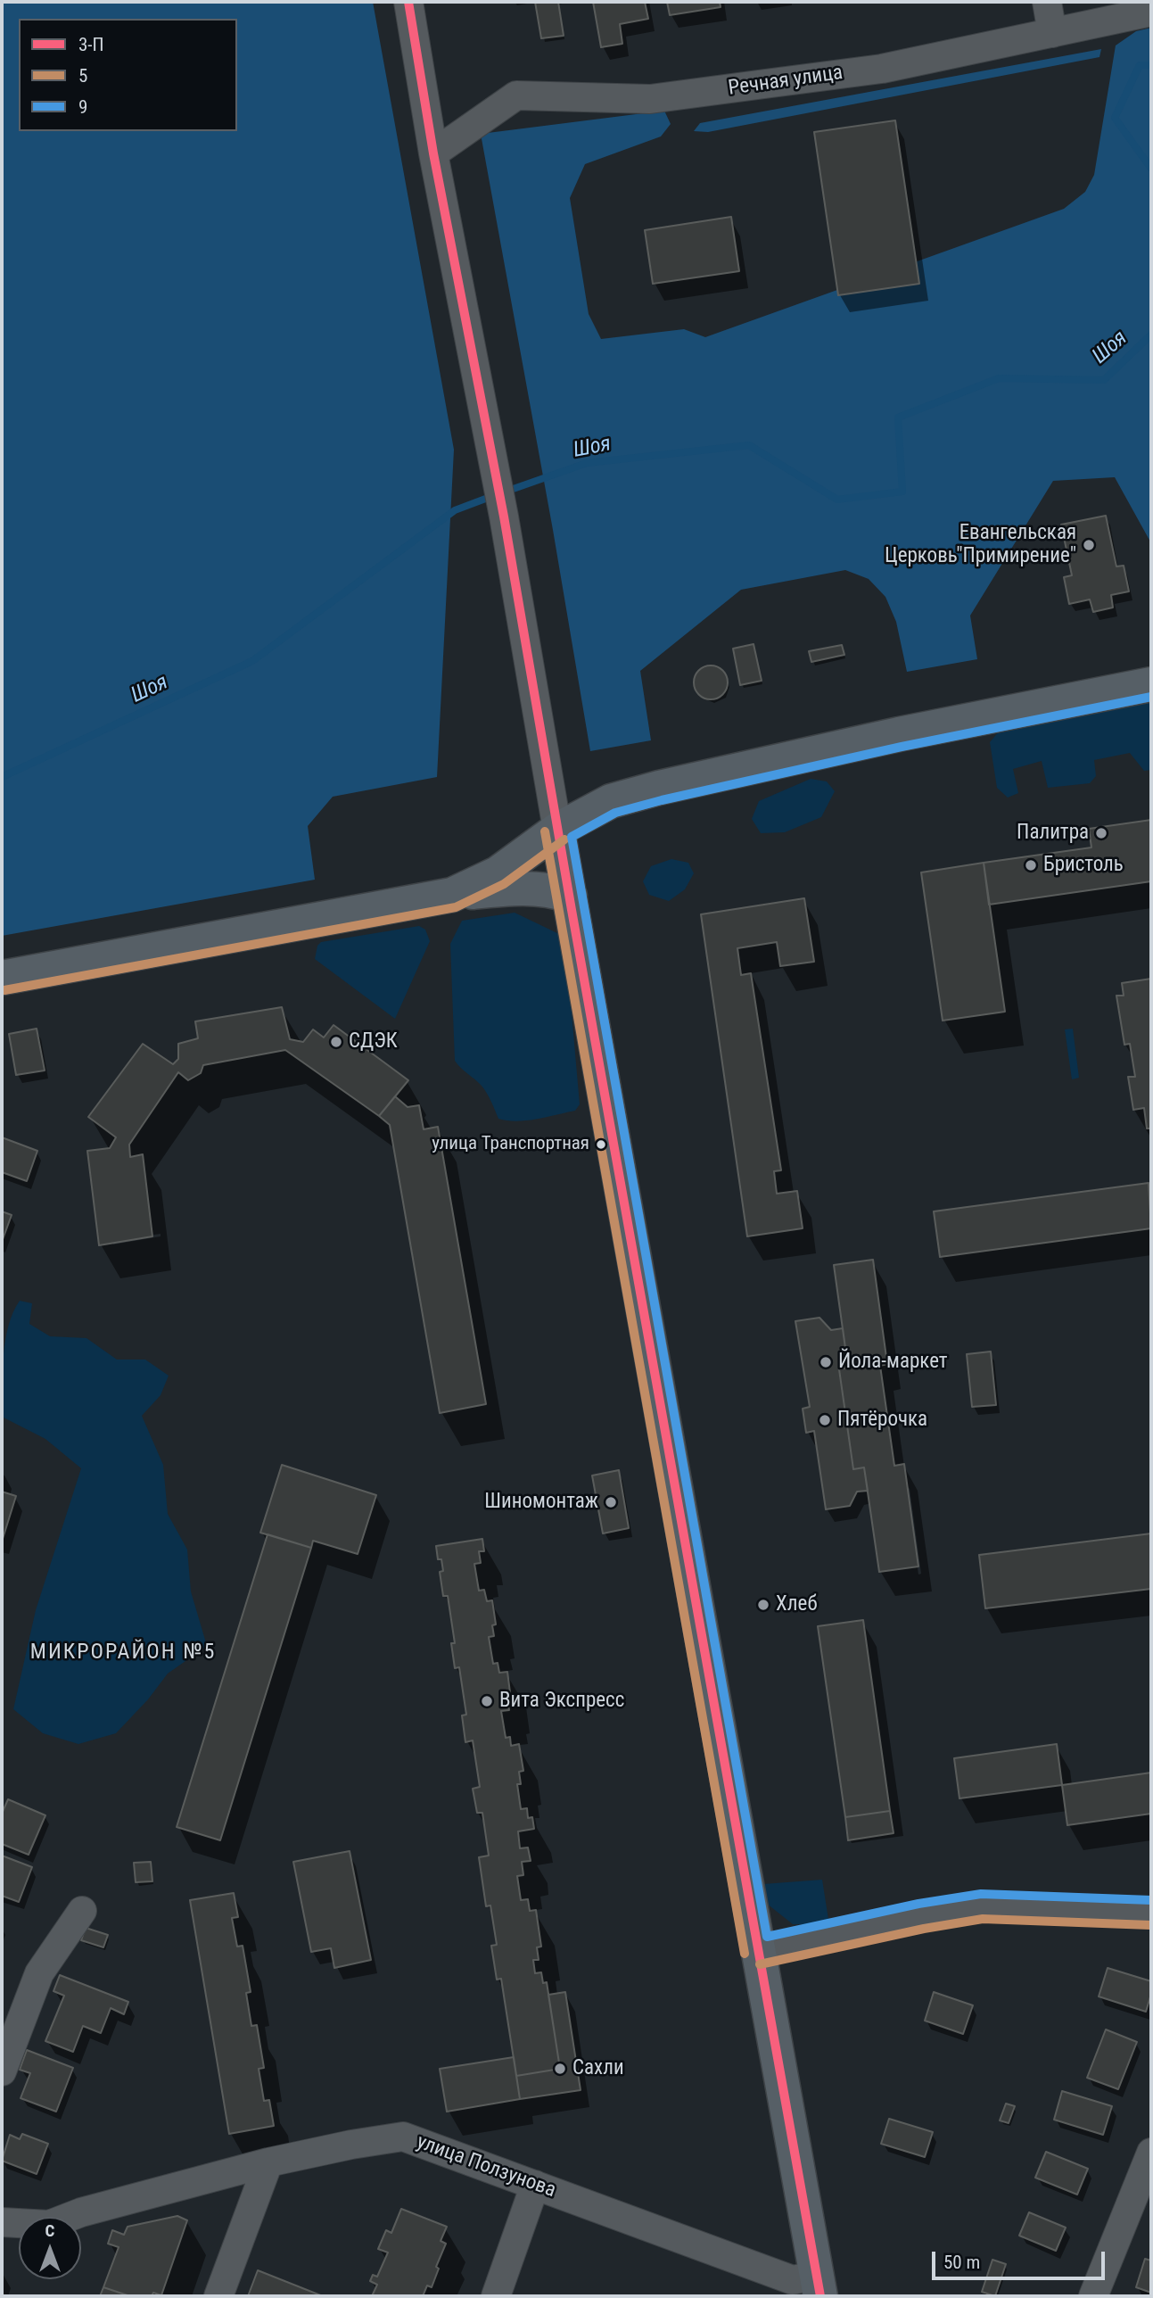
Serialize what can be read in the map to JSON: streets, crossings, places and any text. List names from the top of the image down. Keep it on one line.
{"streets":{"main road":["улица Ползунова"],"street":["Речная улица"]},"districts":["МИКРОРАЙОН №5"],"water":["Шоя"],"places":["Евангельская Церковь\"Примирение\"","Палитра","Бристоль","СДЭК","улица Транспортная","Йола-маркет","Пятёрочка","Шиномонтаж","Хлеб","Вита Экспресс","Сахли"],"lines":["transit line 3-П","transit line 9","transit line 5"],"legend":["3-П","5","9"],"scale_bar":"50 m","north":"top"}
